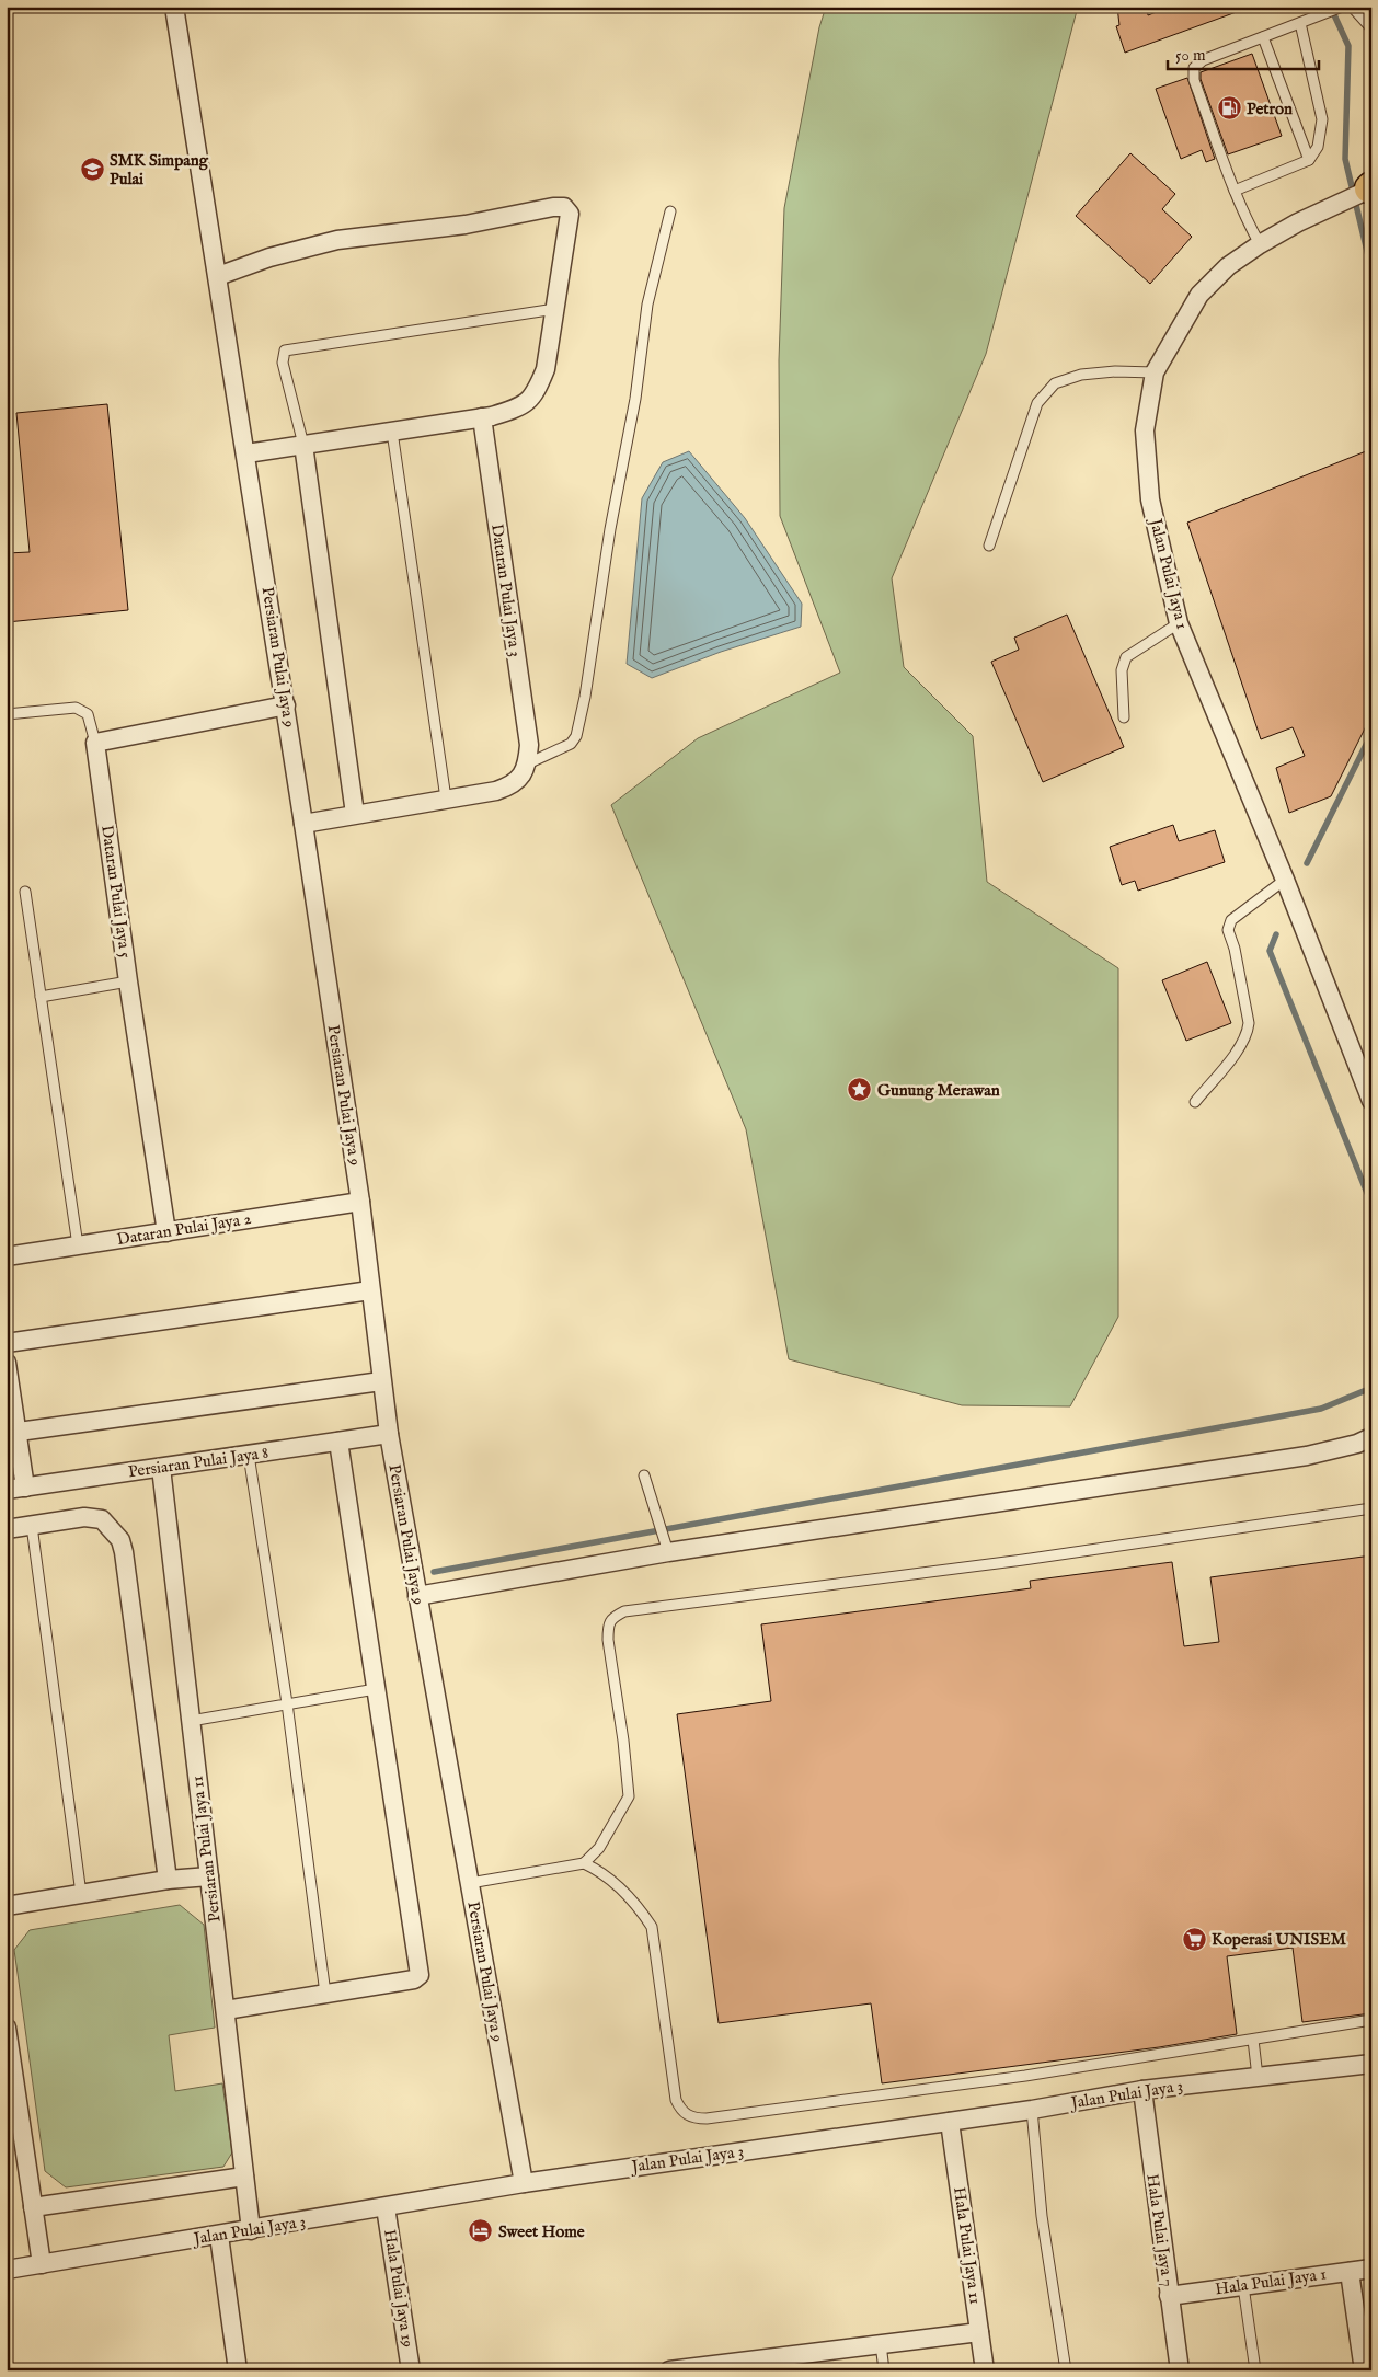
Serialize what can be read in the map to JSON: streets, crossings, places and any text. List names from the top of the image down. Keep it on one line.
{"streets":{"street":["Jalan Pulai Jaya 1","Dataran Pulai Jaya 3","Persiaran Pulai Jaya 9","Dataran Pulai Jaya 5","Dataran Pulai Jaya 2","Persiaran Pulai Jaya 8","Persiaran Pulai Jaya 11","Jalan Pulai Jaya 3","Hala Pulai Jaya 7","Hala Pulai Jaya 11","Hala Pulai Jaya 1","Hala Pulai Jaya 19"]},"crossings":[["Persiaran Pulai Jaya 9","Dataran Pulai Jaya 2"],["Persiaran Pulai Jaya 9","Persiaran Pulai Jaya 8"],["Persiaran Pulai Jaya 9","Jalan Pulai Jaya 3"],["Dataran Pulai Jaya 5","Dataran Pulai Jaya 2"],["Persiaran Pulai Jaya 8","Persiaran Pulai Jaya 11"],["Persiaran Pulai Jaya 11","Jalan Pulai Jaya 3"],["Jalan Pulai Jaya 3","Hala Pulai Jaya 7"],["Jalan Pulai Jaya 3","Hala Pulai Jaya 11"],["Jalan Pulai Jaya 3","Hala Pulai Jaya 19"],["Hala Pulai Jaya 7","Hala Pulai Jaya 1"]],"places":{"fuel station":["Petron"],"school or university":["SMK Simpang Pulai"],"place":["Gunung Merawan"],"supermarket":["Koperasi UNISEM"],"hotel":["Sweet Home"]},"scale_bar":"50 m"}
